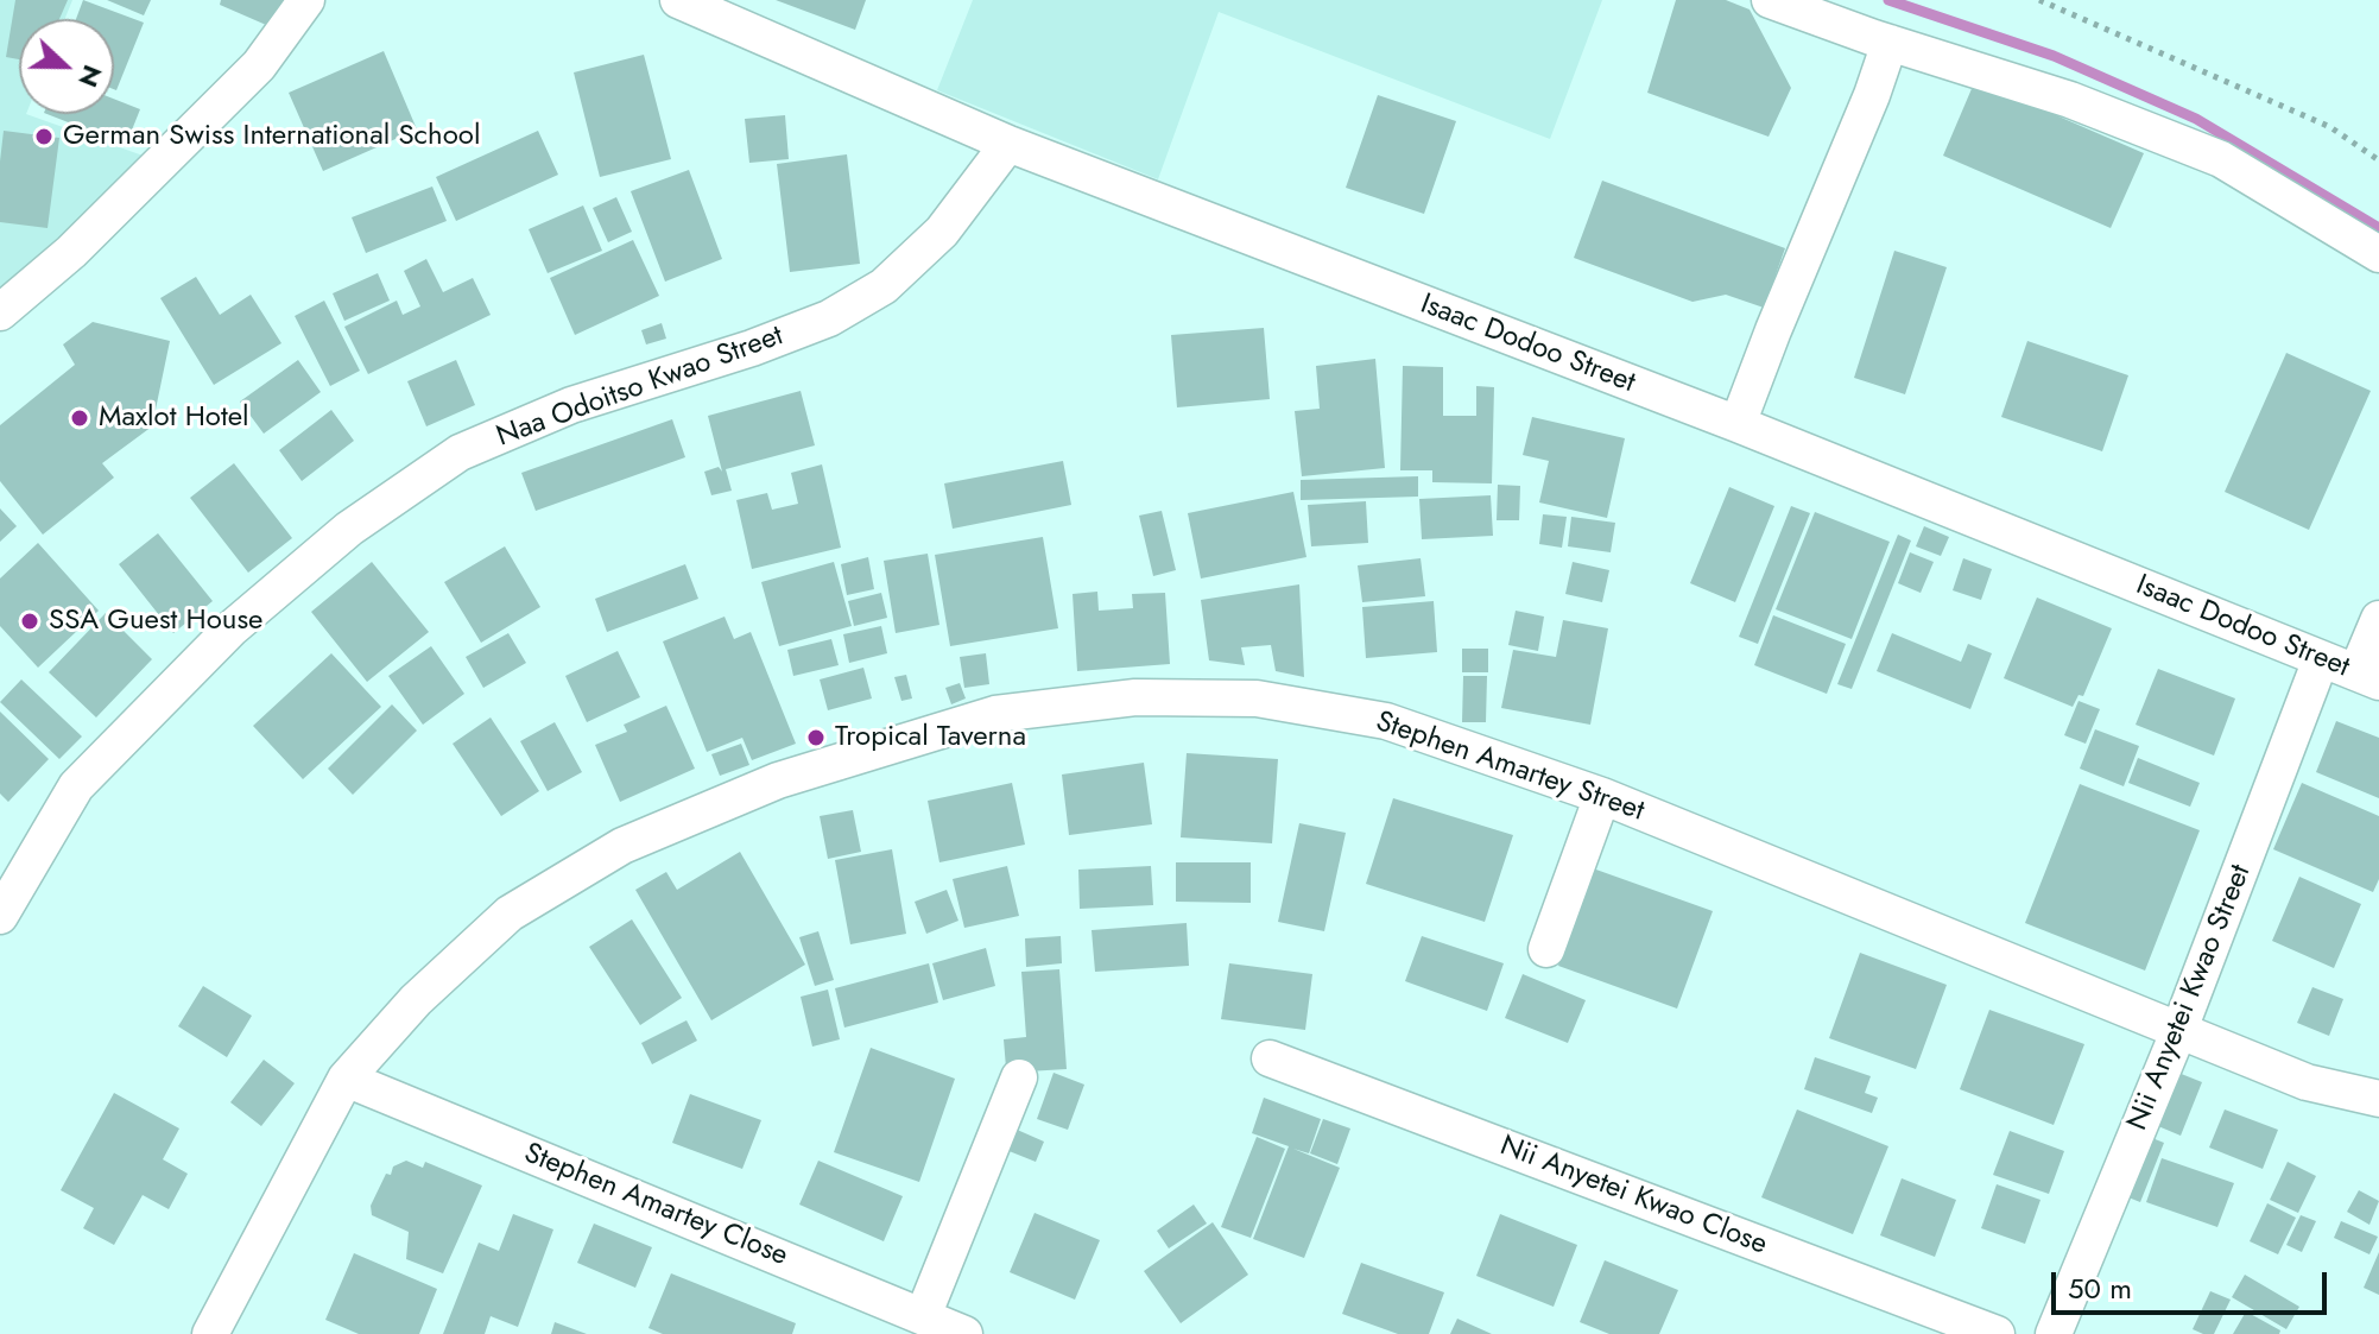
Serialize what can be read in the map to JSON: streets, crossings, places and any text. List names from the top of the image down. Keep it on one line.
{"streets":{"street":["Isaac Dodoo Street","Naa Odoitso Kwao Street","Stephen Amartey Street","Nii Anyetei Kwao Street","Nii Anyetei Kwao Close","Stephen Amartey Close"]},"crossings":[["Isaac Dodoo Street","Naa Odoitso Kwao Street"],["Isaac Dodoo Street","Nii Anyetei Kwao Street"],["Stephen Amartey Street","Nii Anyetei Kwao Street"],["Stephen Amartey Street","Stephen Amartey Close"]],"places":["German Swiss International School","Maxlot Hotel","SSA Guest House","Tropical Taverna"],"scale_bar":"50 m","north":"right"}
